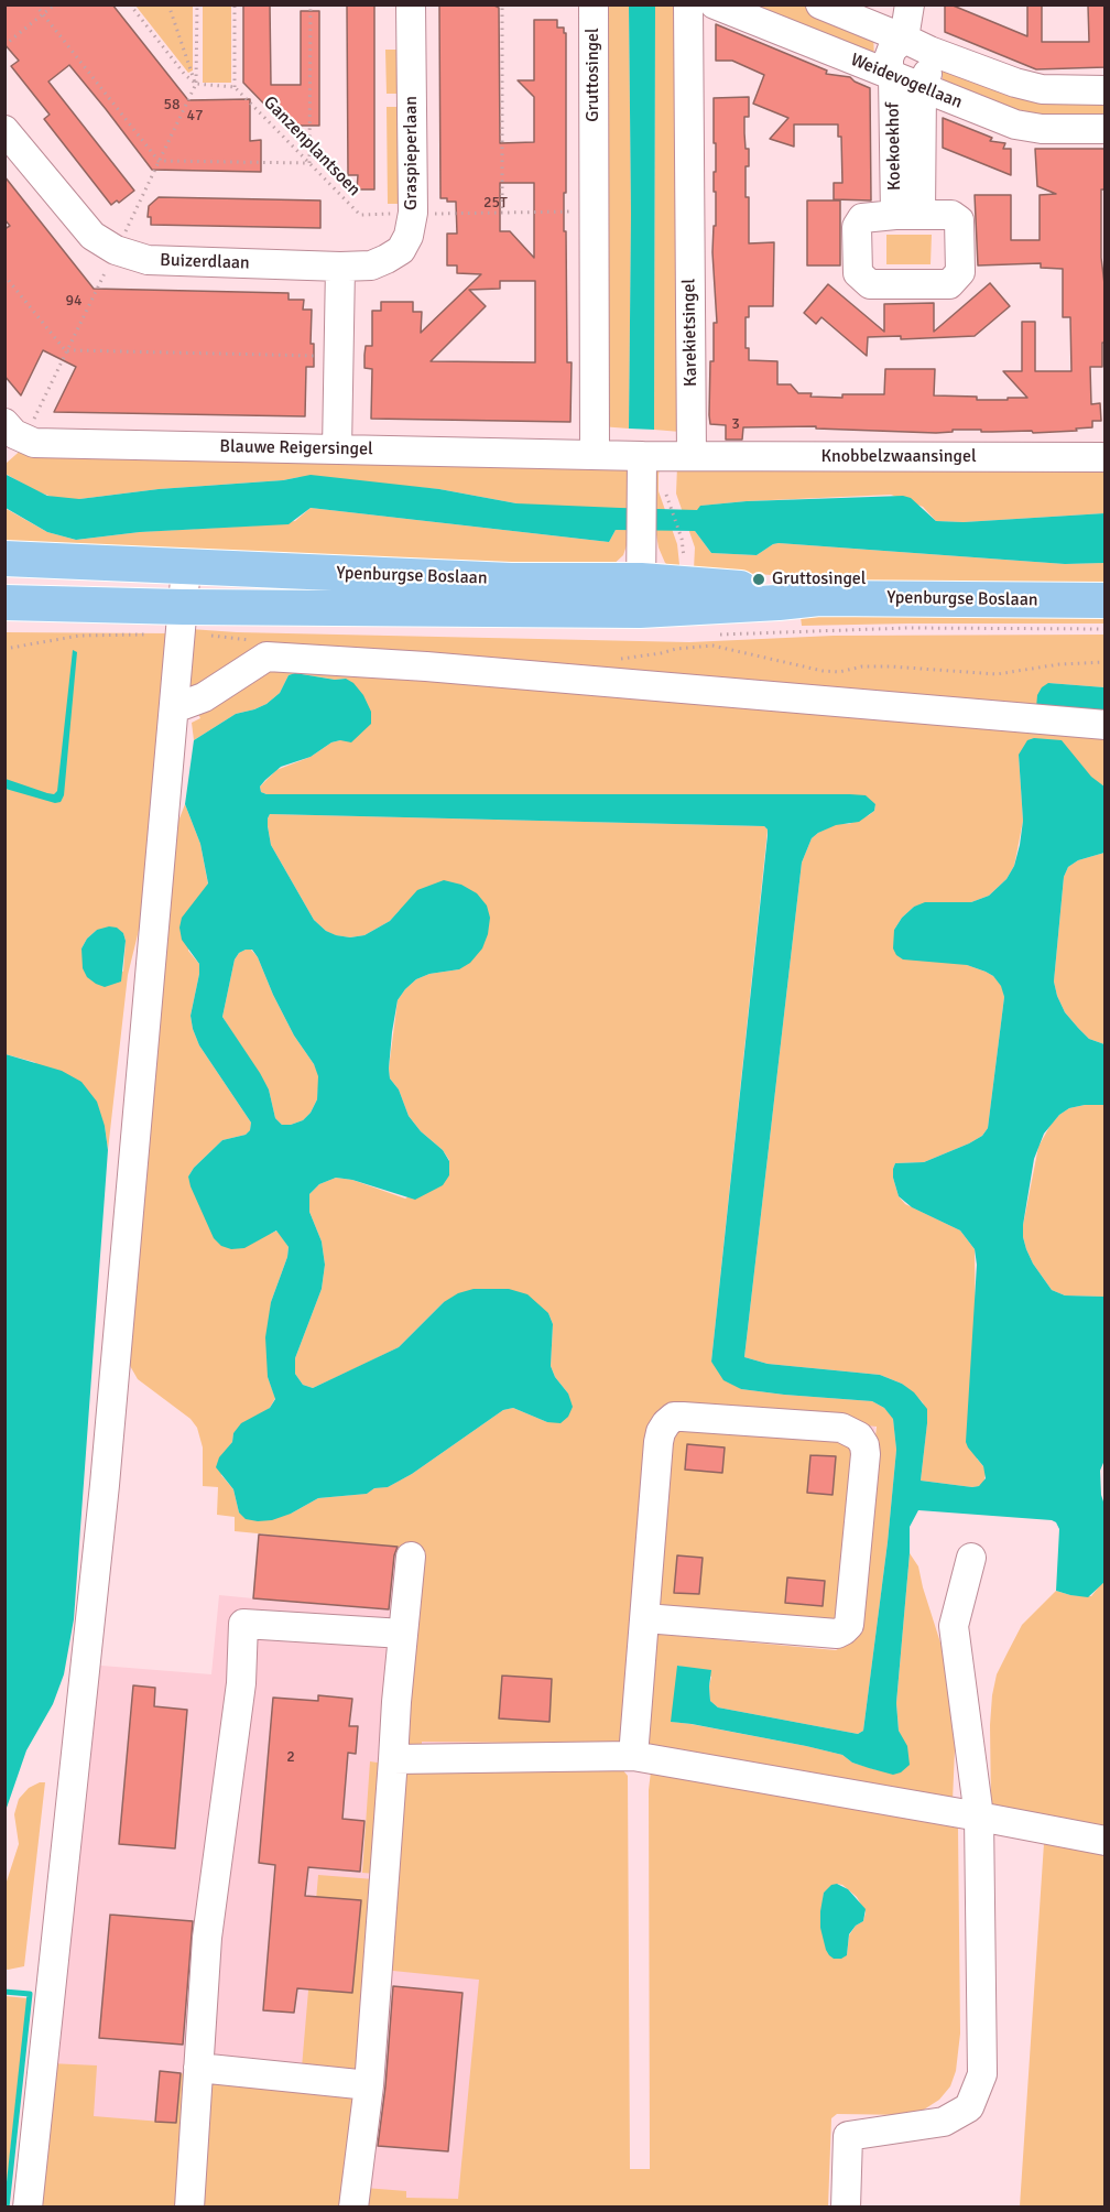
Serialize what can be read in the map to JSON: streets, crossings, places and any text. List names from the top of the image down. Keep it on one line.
{"streets":{"main road":["Ypenburgse Boslaan"],"street":["Gruttosingel","Weidevogellaan","Koekoekhof","Graspieperlaan","Buizerdlaan","Karekietsingel","Blauwe Reigersingel","Knobbelzwaansingel"],"path":["Ganzenplantsoen"]},"crossings":[["Gruttosingel","Ganzenplantsoen"],["Gruttosingel","Blauwe Reigersingel"],["Weidevogellaan","Koekoekhof"],["Ganzenplantsoen","Graspieperlaan"],["Graspieperlaan","Buizerdlaan"],["Karekietsingel","Knobbelzwaansingel"]],"places":["Gruttosingel"],"house_numbers":["58","47","25T","94","3","2"]}
